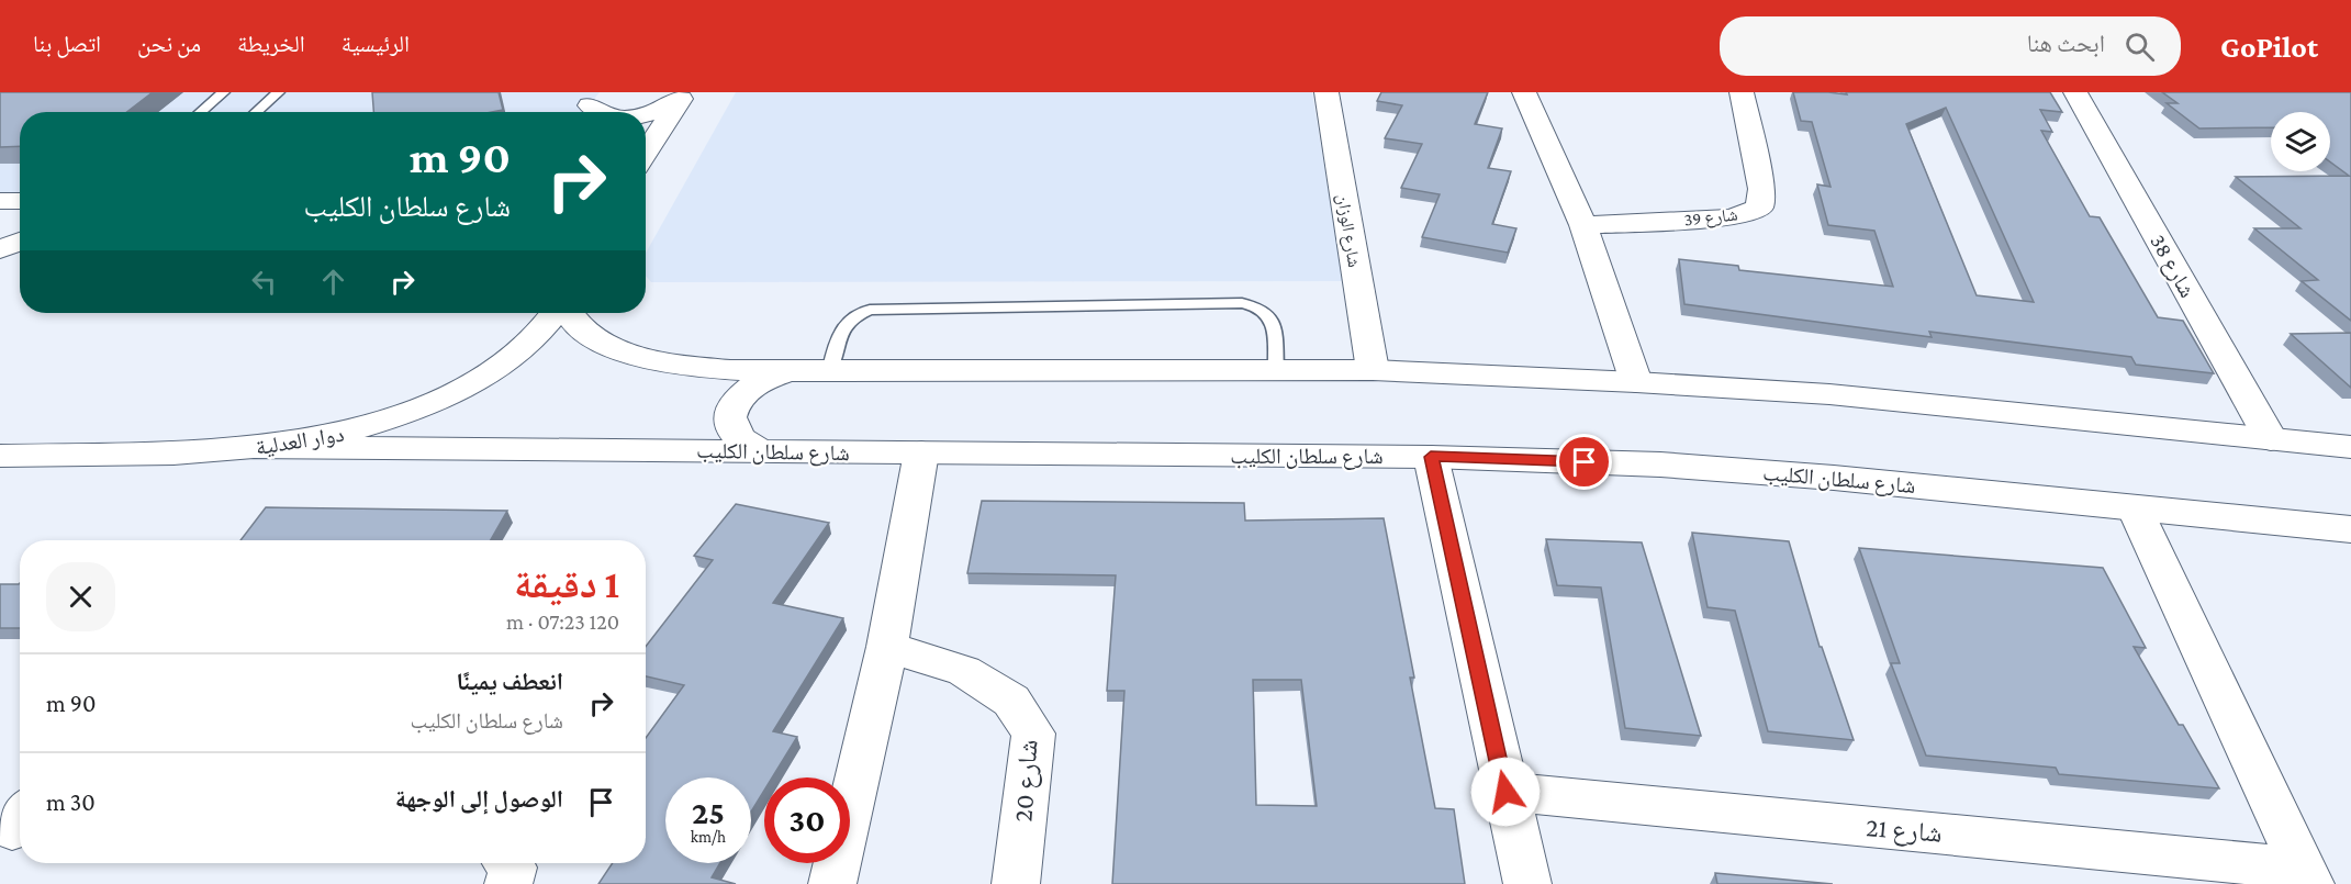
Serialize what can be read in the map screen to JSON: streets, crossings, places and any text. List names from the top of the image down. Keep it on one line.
{"streets":{"street":["شارع 39","شارع الوزان","شارع 38","دوار العدلية","شارع سلطان الكليب","شارع 20","شارع 21"]},"crossings":[["دوار العدلية","شارع سلطان الكليب"],["شارع سلطان الكليب","شارع 21"]],"page":{"header":"GoPilot","search":"ابحث هنا","nav":["الرئيسية","الخريطة","من نحن","اتصل بنا"],"turn":["90 m","شارع سلطان الكليب"],"heading":["1 دقيقة","120 m · 07:23"],"list":[{"name":"انعطف يمينًا","note":"شارع سلطان الكليب","value":"90 m"},{"name":"الوصول إلى الوجهة","value":"30 m"}],"speed":"25 km/h","limit":"30"}}
